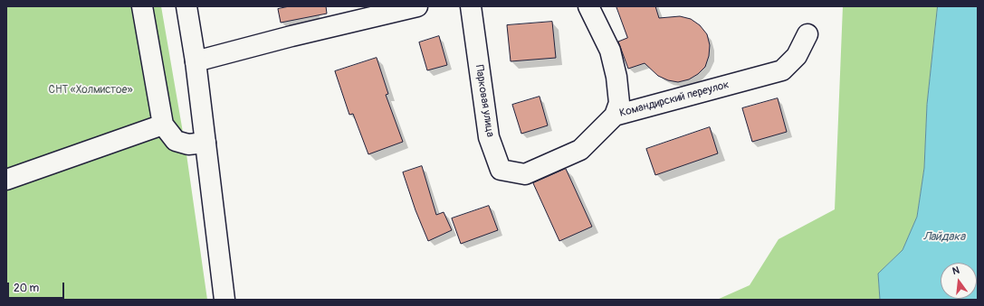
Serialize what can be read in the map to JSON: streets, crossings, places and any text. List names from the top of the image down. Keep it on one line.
{"streets":{"street":["Командирский переулок","Парковая улица"]},"crossings":[["Командирский переулок","Парковая улица"]],"water":["Лайдака"],"parks":["СНТ «Холмистое»"],"scale_bar":"20 m","north":"top"}
